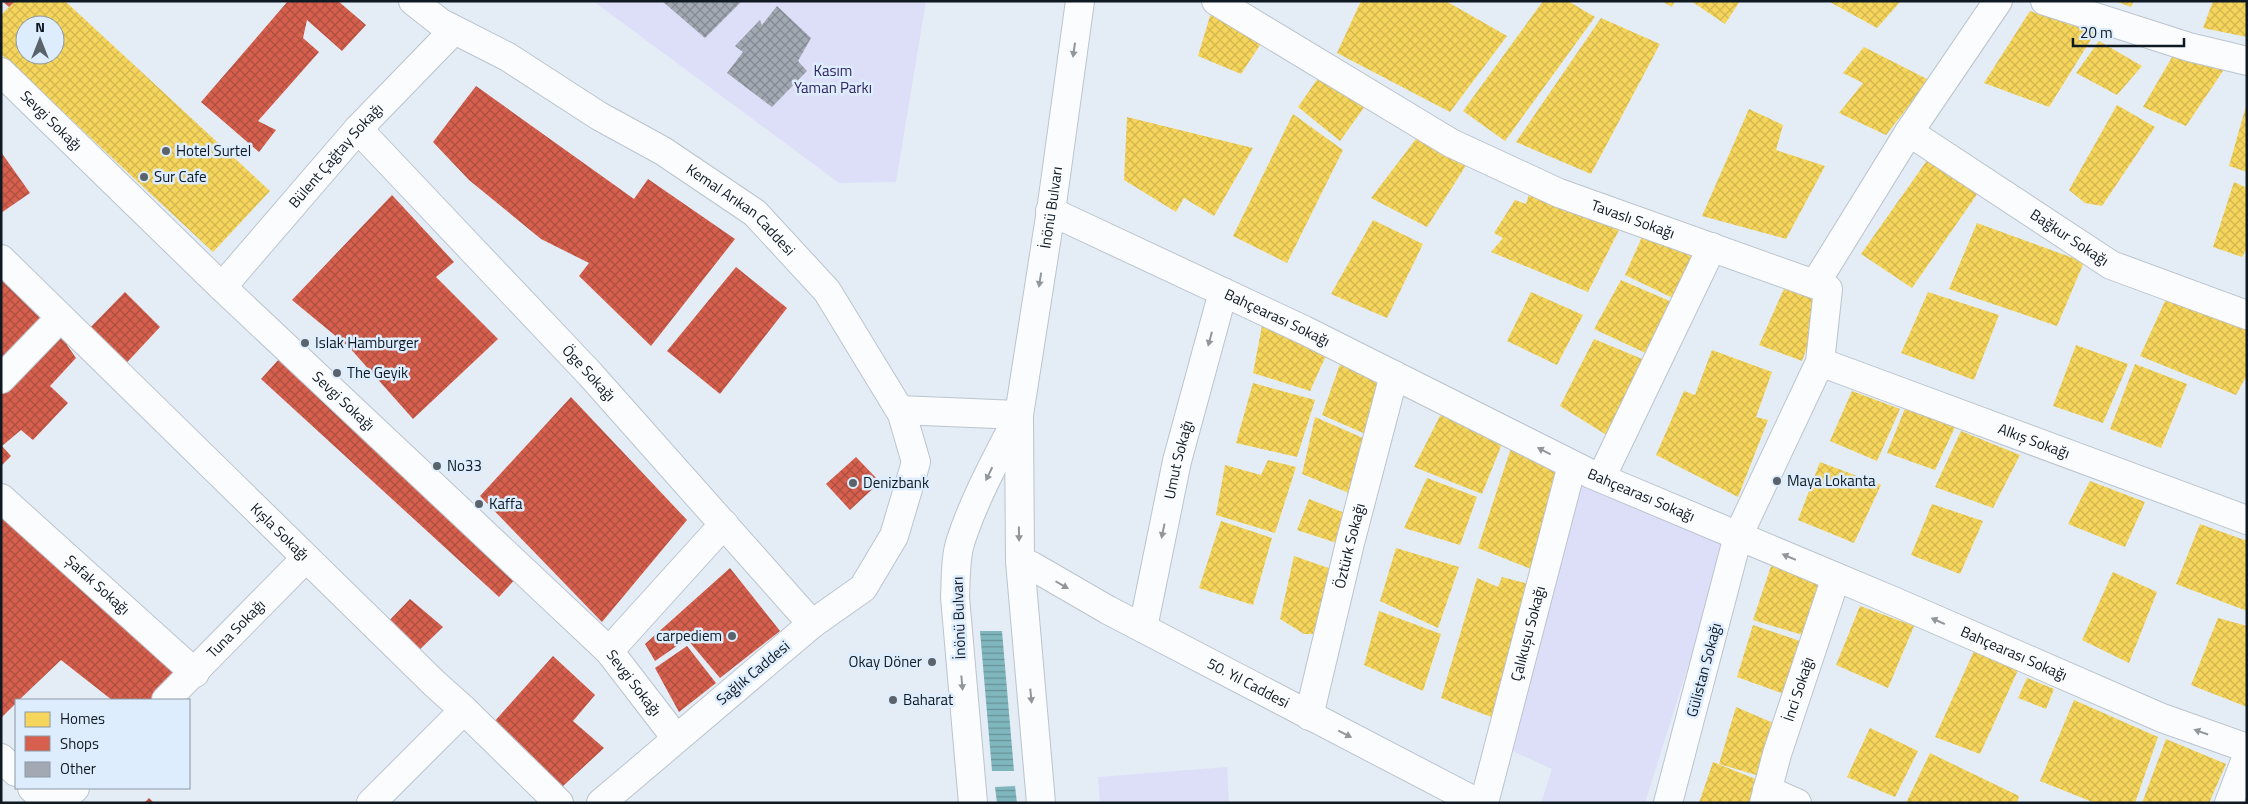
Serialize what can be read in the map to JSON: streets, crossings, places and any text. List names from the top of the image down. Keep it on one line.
{"streets":{"street":["Sevgi Sokağı","Bülent Çağtay Sokağı","İnönü Bulvarı","Kemal Arıkan Caddesi","Tavaslı Sokağı","Bağkur Sokağı","Bahçearası Sokağı","Öge Sokağı","Alkış Sokağı","Umut Sokağı","Kışla Sokağı","Öztürk Sokağı","Şafak Sokağı","Tuna Sokağı","Çalıkuşu Sokağı","Gülistan Sokağı","Sağlık Caddesi","50. Yıl Caddesi","İnci Sokağı"]},"crossings":[["Sevgi Sokağı","Bülent Çağtay Sokağı"],["Sevgi Sokağı","Sağlık Caddesi"],["Bülent Çağtay Sokağı","Kemal Arıkan Caddesi"],["Bülent Çağtay Sokağı","Öge Sokağı"],["İnönü Bulvarı","Bahçearası Sokağı"],["İnönü Bulvarı","50. Yıl Caddesi"],["Kemal Arıkan Caddesi","Sağlık Caddesi"],["Bahçearası Sokağı","Umut Sokağı"],["Bahçearası Sokağı","Öztürk Sokağı"],["Bahçearası Sokağı","Çalıkuşu Sokağı"],["Bahçearası Sokağı","Gülistan Sokağı"],["Bahçearası Sokağı","İnci Sokağı"],["Öge Sokağı","Sağlık Caddesi"],["Umut Sokağı","50. Yıl Caddesi"],["Kışla Sokağı","Tuna Sokağı"],["Öztürk Sokağı","50. Yıl Caddesi"],["Şafak Sokağı","Tuna Sokağı"]],"one_way":["İnönü Bulvarı","Bahçearası Sokağı","Umut Sokağı","50. Yıl Caddesi"],"parks":["Kasım Yaman Parkı"],"places":["Hotel Surtel","Sur Cafe","Islak Hamburger","The Geyik","No33","Maya Lokanta","Denizbank","Kaffa","carpediem","Okay Döner","Baharat"],"legend":["Homes","Shops","Other"],"scale_bar":"20 m","north":"top"}
